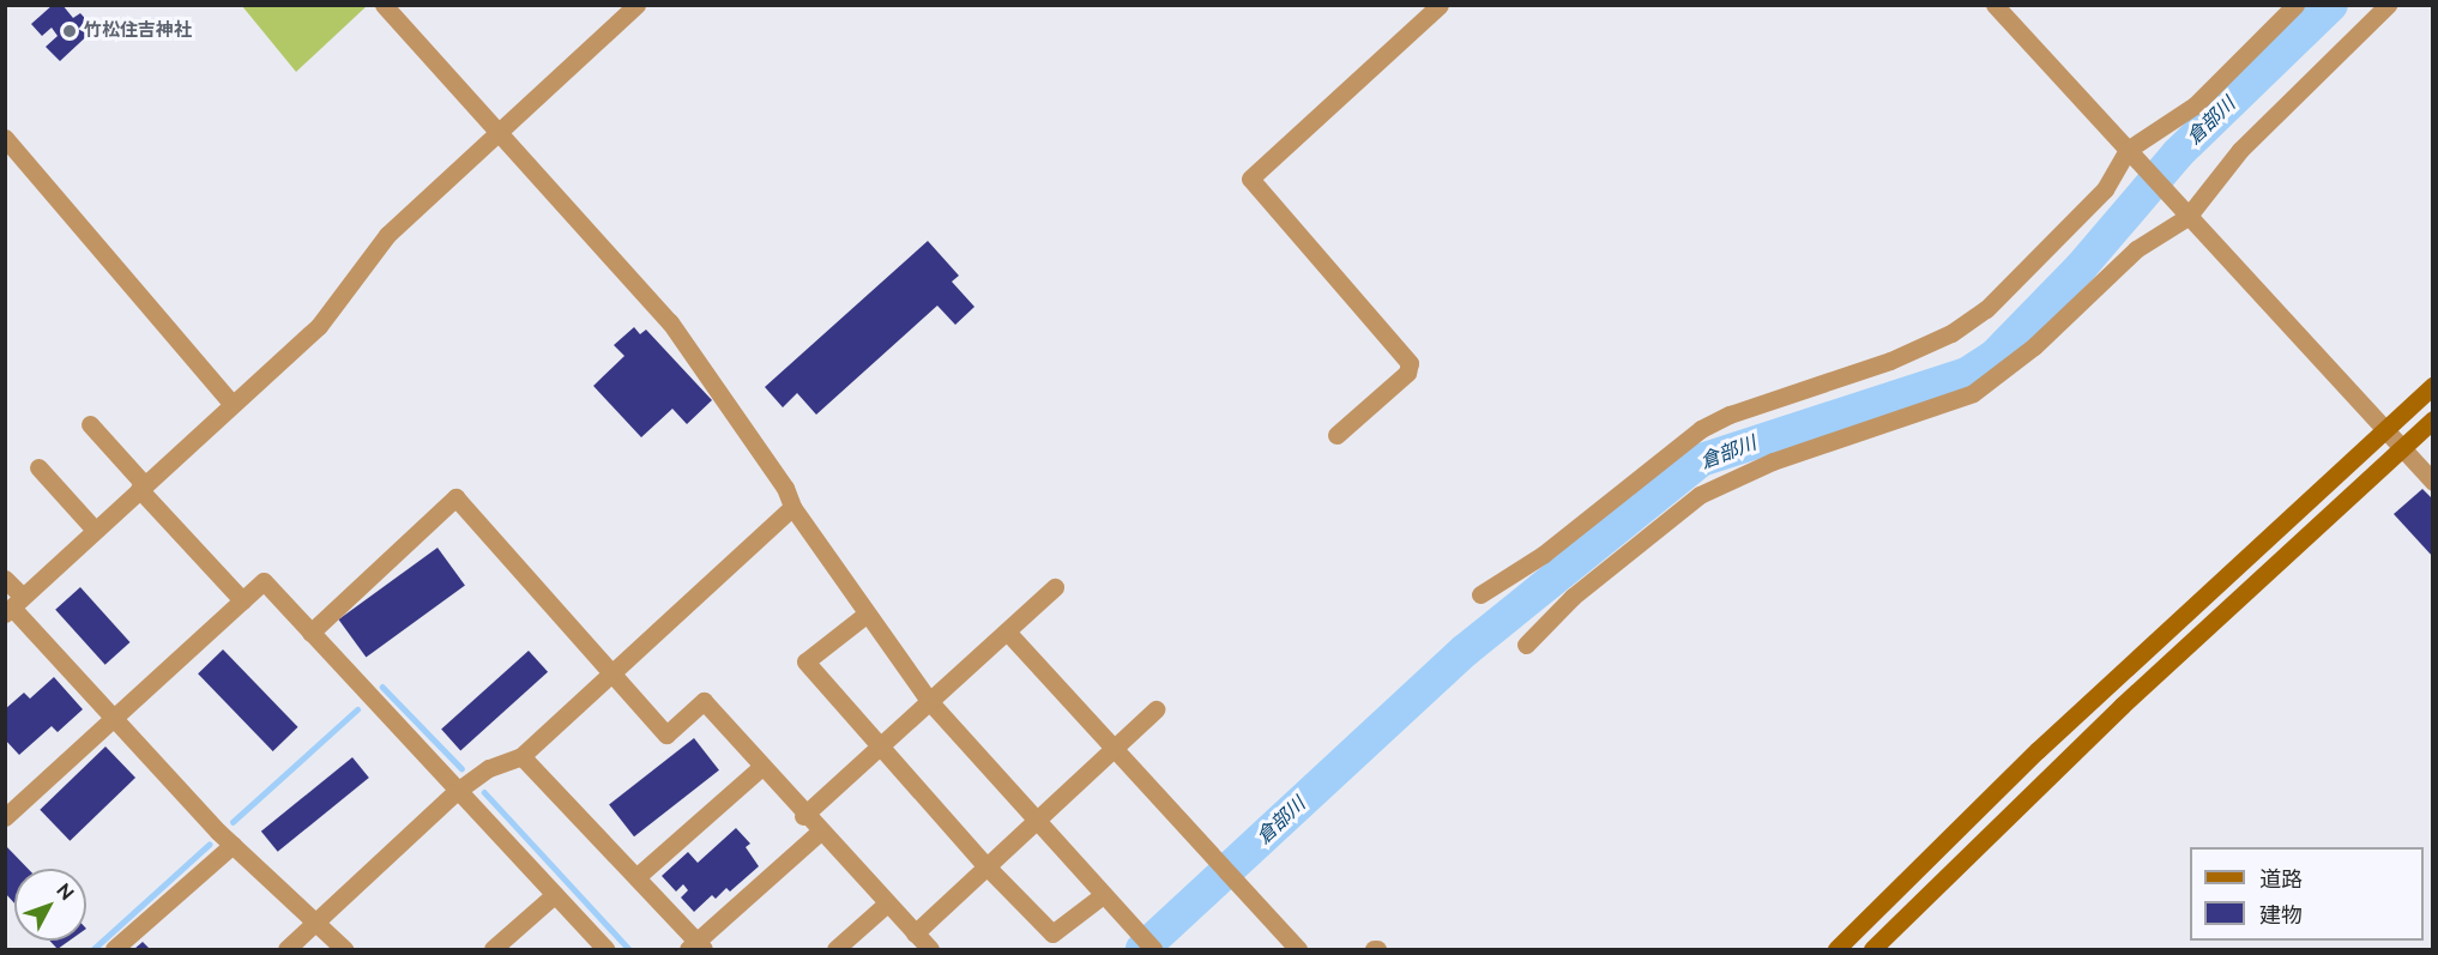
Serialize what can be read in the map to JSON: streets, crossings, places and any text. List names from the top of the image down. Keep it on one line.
{"water":["倉部川"],"places":["竹松住吉神社"],"legend":["道路","建物"],"north":"top right"}
